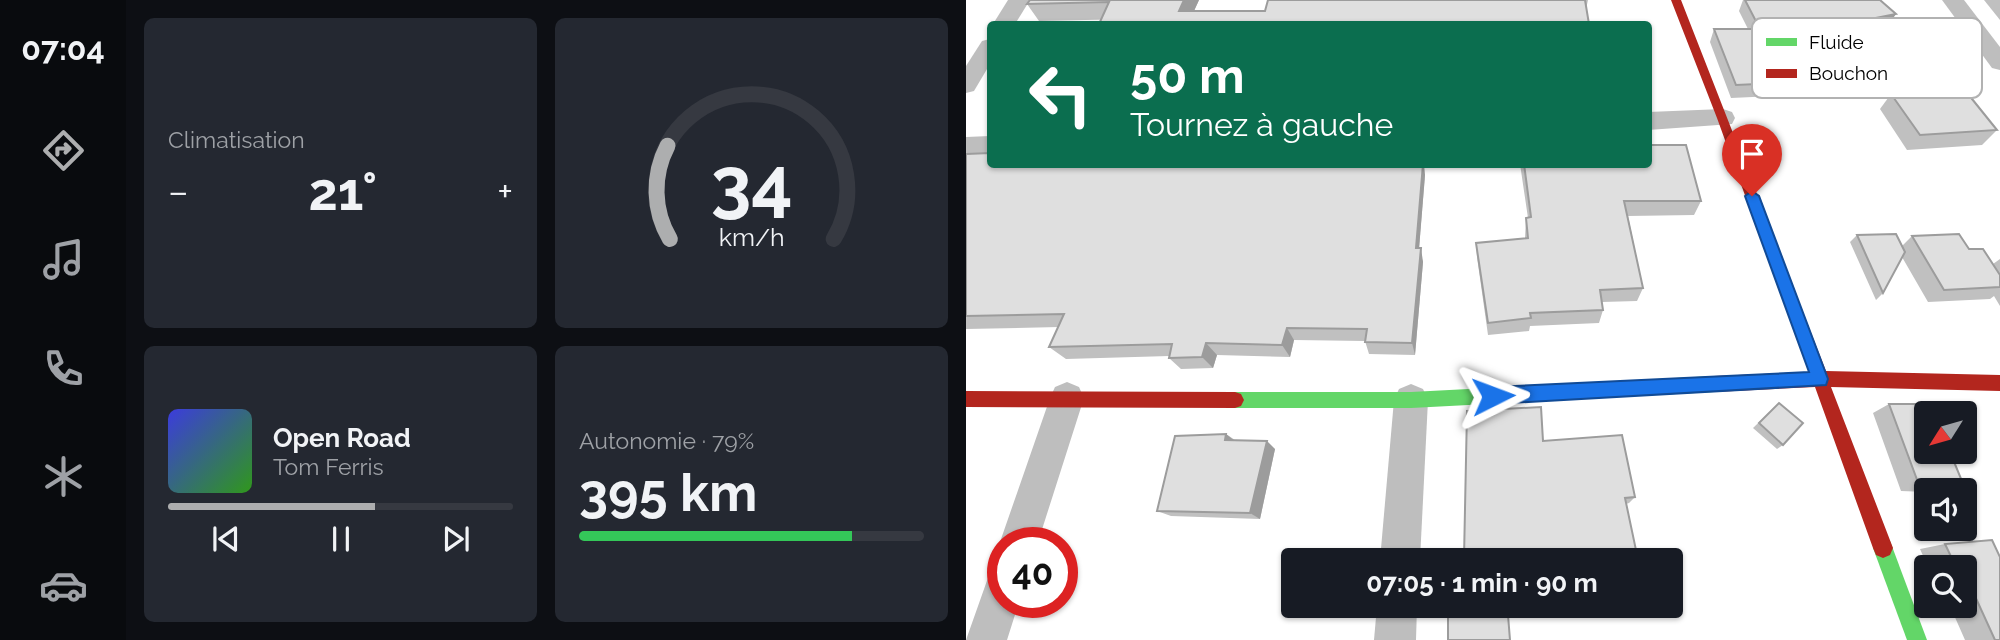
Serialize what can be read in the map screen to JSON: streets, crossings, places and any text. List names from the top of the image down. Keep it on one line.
{"legend":["Fluide","Bouchon"],"north":"bottom left","page":{"tabs":"07:04","tile":["Climatisation",["Autonomie · 79%","395 km"]],"turn":["50 m","Tournez à gauche"],"heat":["−","21°","+"],"song":["Open Road","Tom Ferris"],"limit":"40","trip":"07:05 · 1 min · 90 m","gauge":["34","km/h"]}}
